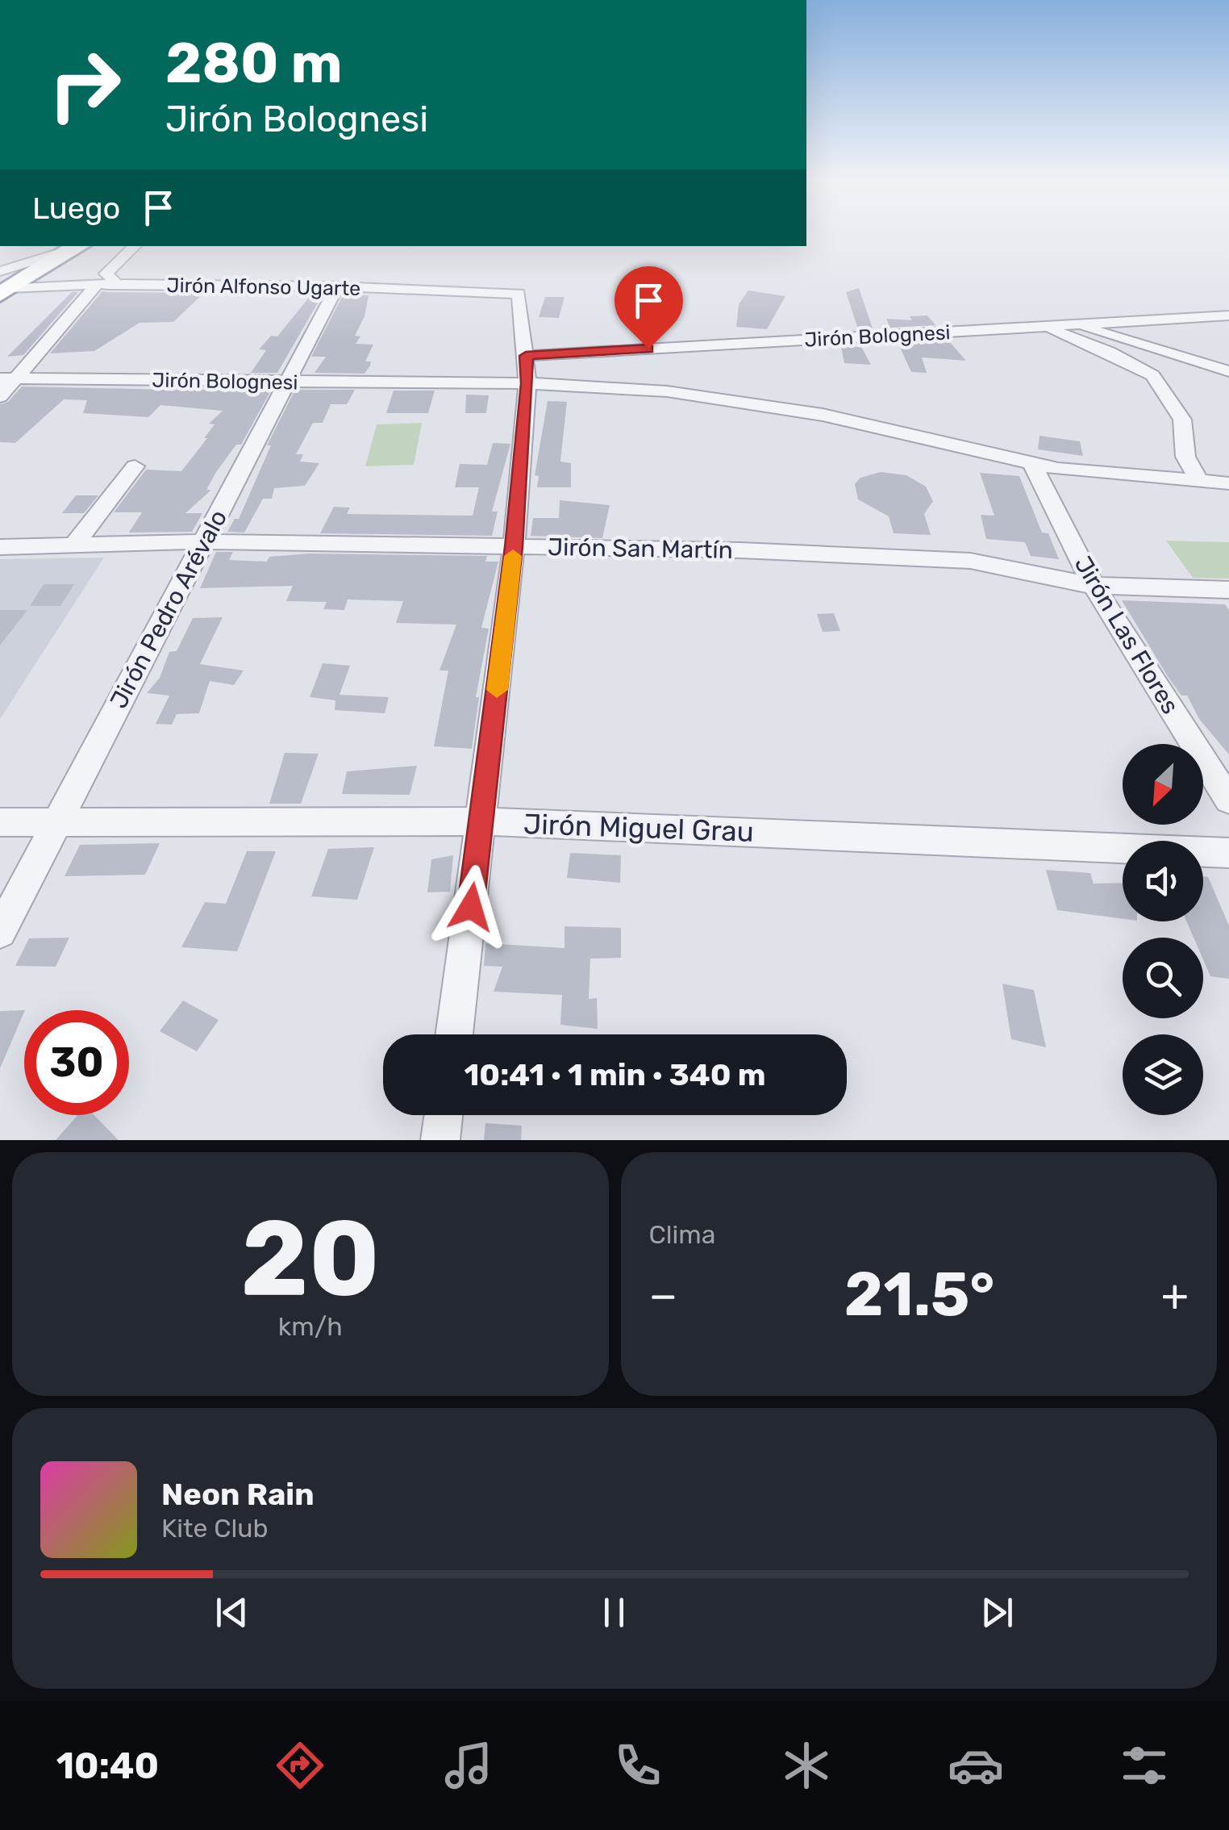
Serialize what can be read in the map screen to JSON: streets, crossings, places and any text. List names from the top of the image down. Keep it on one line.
{"streets":{"street":["Jirón Alfonso Ugarte","Jirón Bolognesi","Jirón San Martín","Jirón Pedro Arévalo","Jirón Las Flores","Jirón Miguel Grau"]},"crossings":[["Jirón Alfonso Ugarte","Jirón Bolognesi"],["Jirón Alfonso Ugarte","Jirón Pedro Arévalo"],["Jirón Bolognesi","Jirón Pedro Arévalo"],["Jirón Bolognesi","Jirón Las Flores"],["Jirón San Martín","Jirón Pedro Arévalo"],["Jirón San Martín","Jirón Las Flores"],["Jirón Pedro Arévalo","Jirón Miguel Grau"]],"north":"bottom left","page":{"turn":["280 m","Jirón Bolognesi"],"then":"Luego","limit":"30","trip":"10:41 · 1 min · 340 m","tile":[["20","km/h"],"Clima"],"heat":["−","21.5°","+"],"song":["Neon Rain","Kite Club"],"tabs":"10:40"}}
